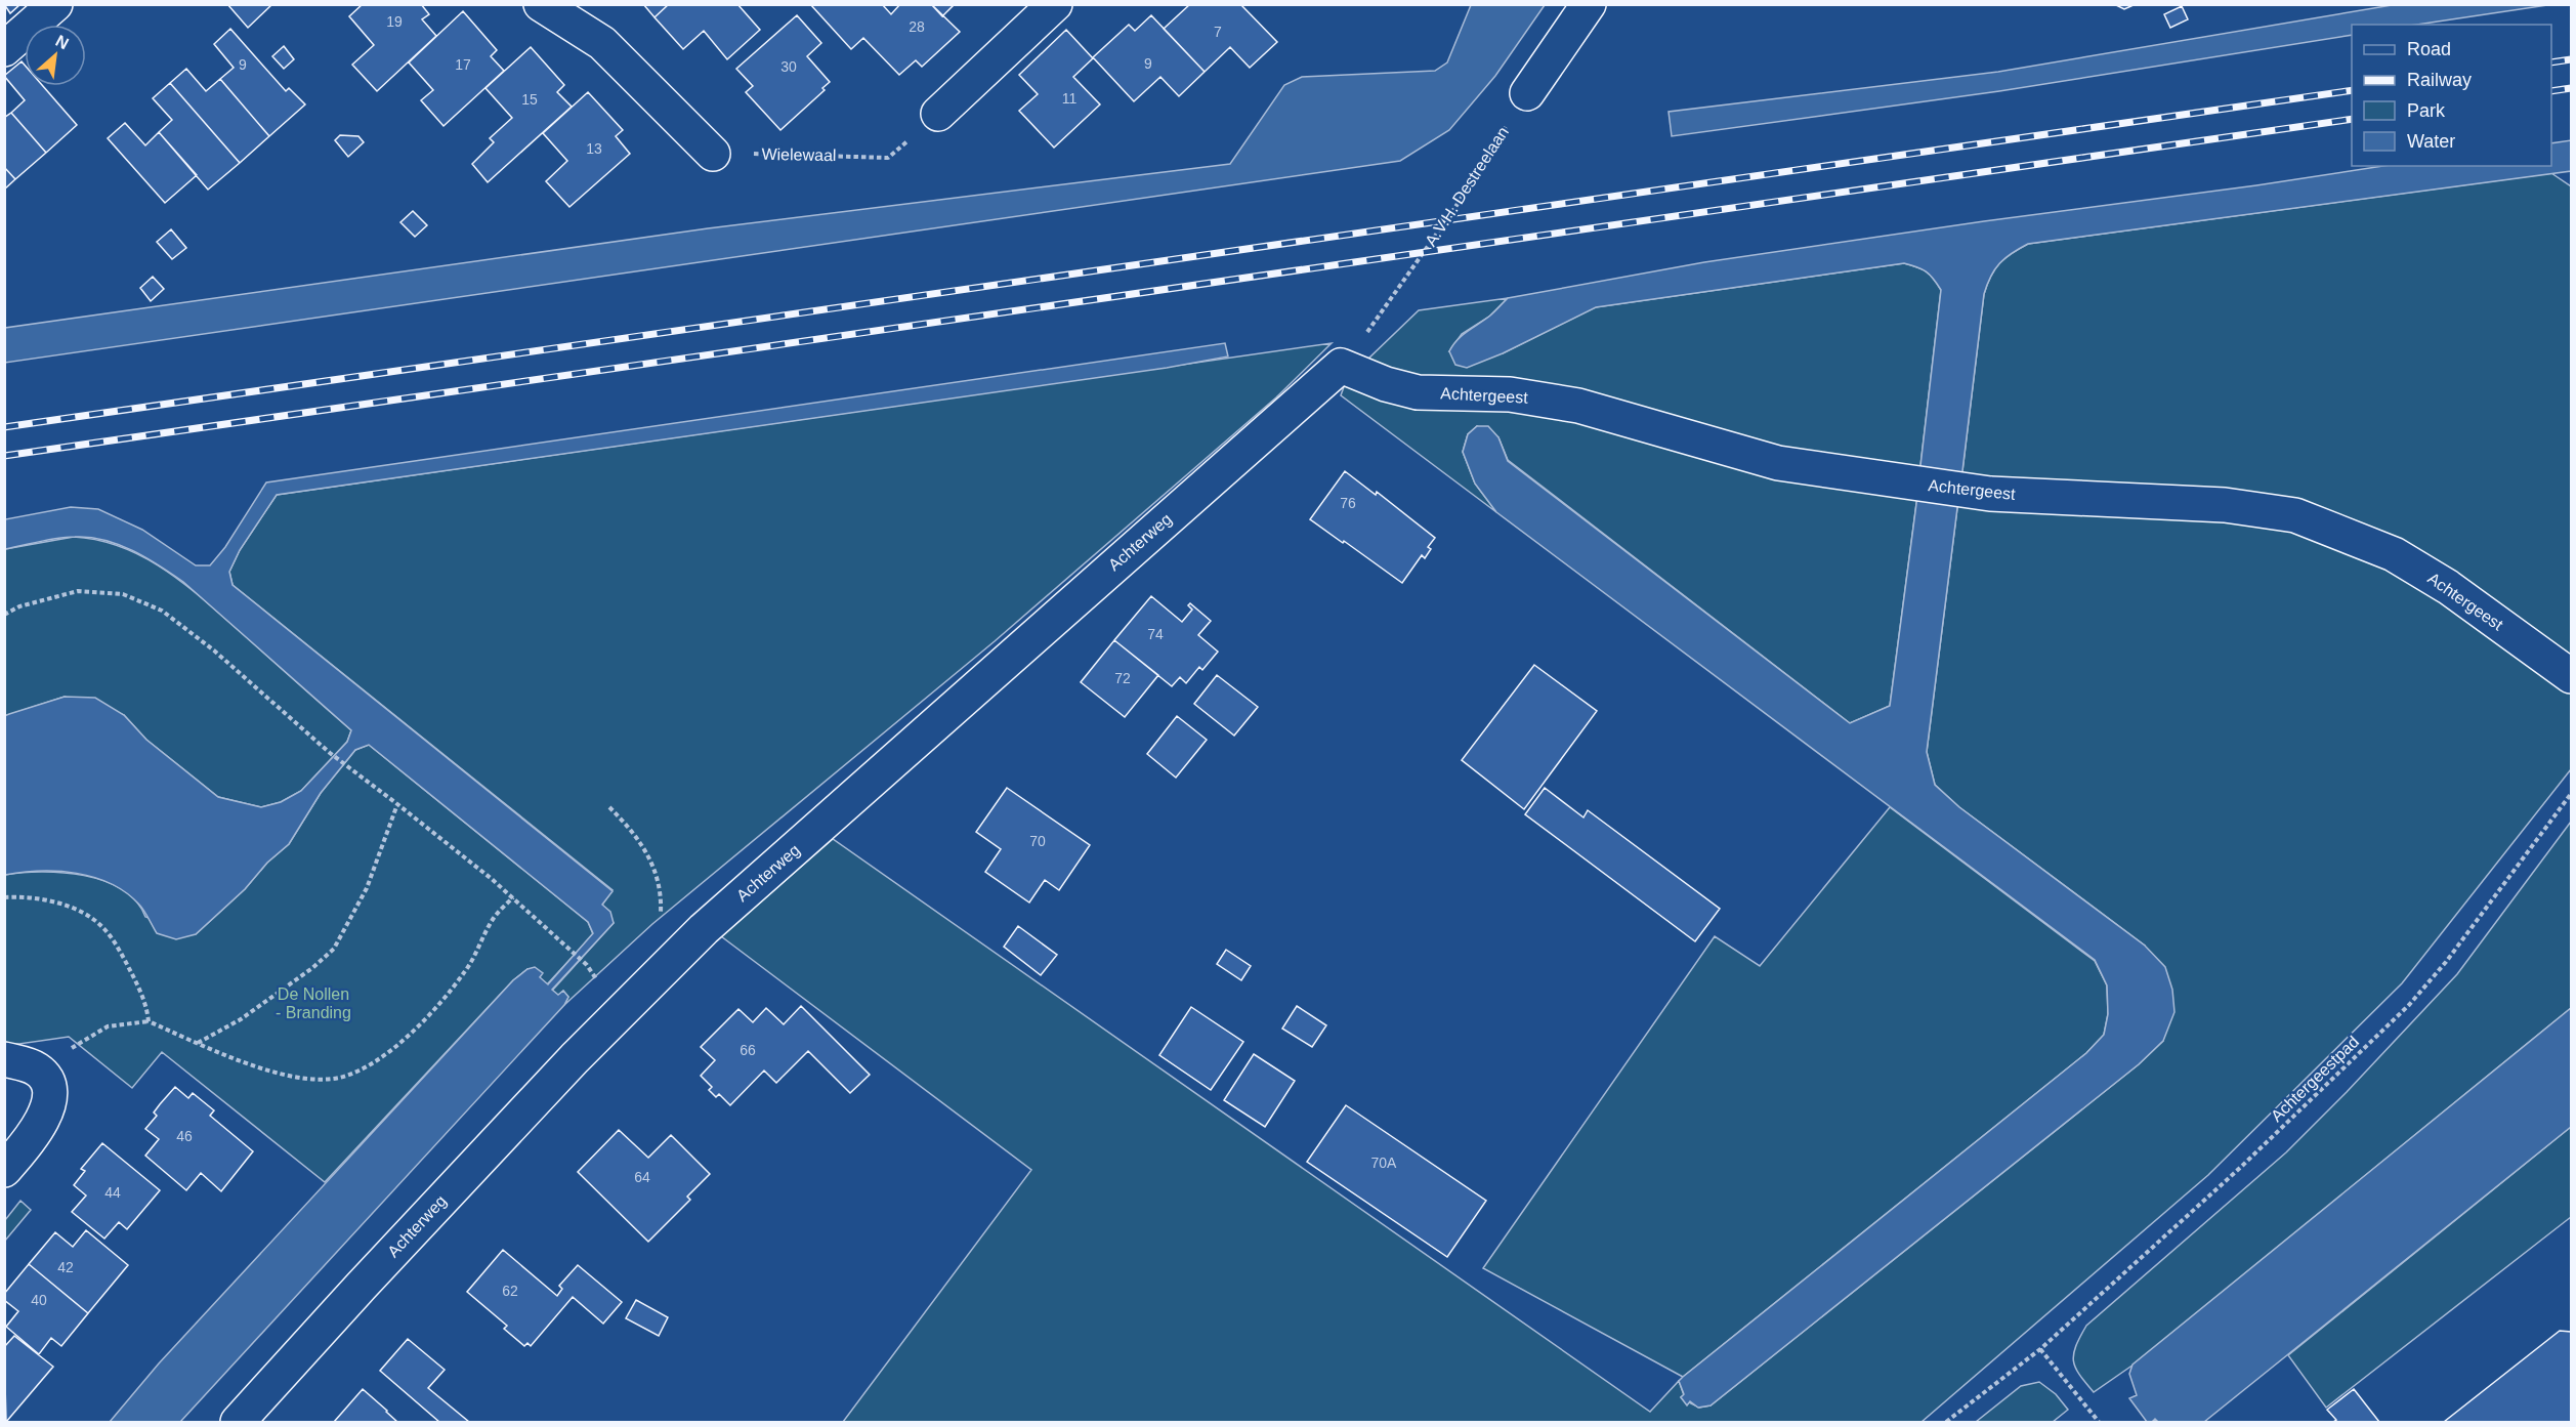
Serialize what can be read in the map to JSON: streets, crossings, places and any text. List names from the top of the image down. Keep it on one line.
{"streets":{"street":["Achtergeest","Achterweg"],"path":["Wielewaal","A.V.H. Destreelaan","Achtergeestpad"]},"crossings":[["A.V.H. Destreelaan","Achtergeest"],["A.V.H. Destreelaan","Achterweg"],["Achtergeest","Achterweg"]],"parks":["De Nollen - Branding"],"house_numbers":["19","28","7","9","9","17","30","11","15","13","76","74","72","70","66","46","70A","64","44","42","62","40"],"legend":["Road","Railway","Park","Water"],"north":"top right"}
